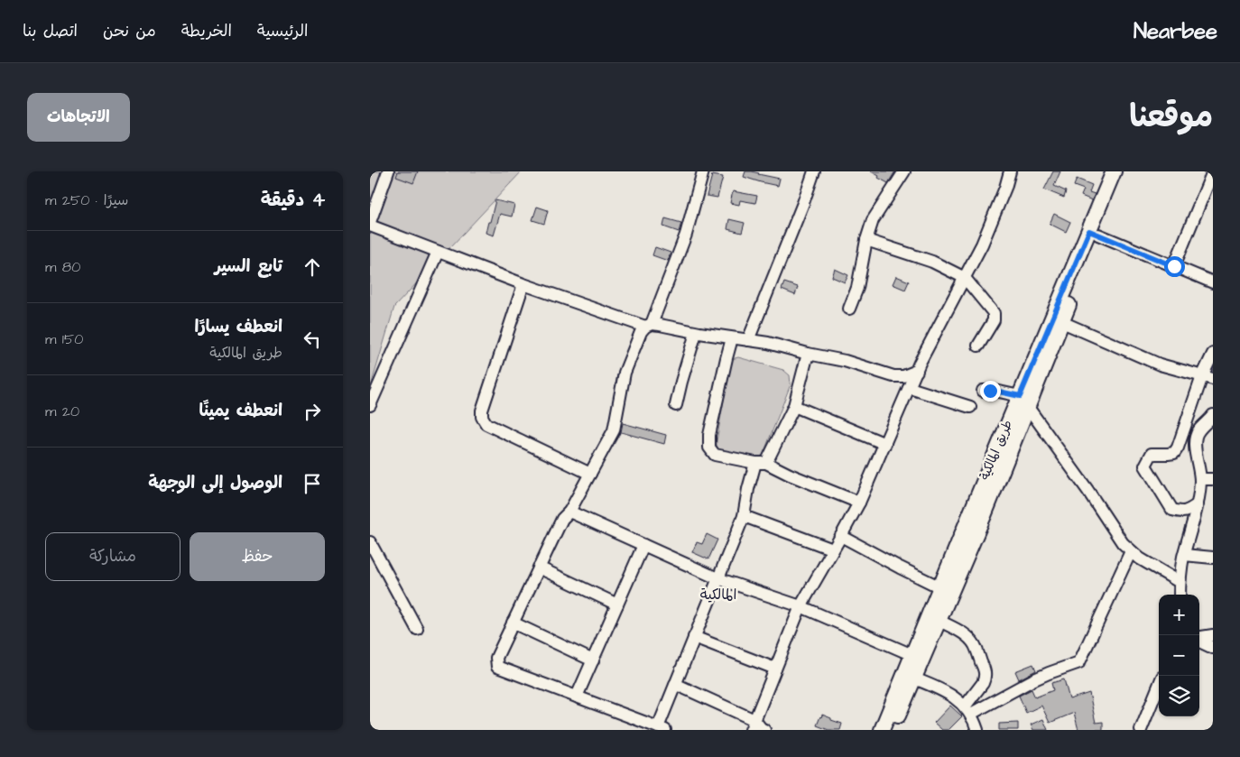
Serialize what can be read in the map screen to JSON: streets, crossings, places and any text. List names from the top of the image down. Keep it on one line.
{"streets":{"main road":["طريق المالكية"]},"districts":["المالكية"],"page":{"header":"Nearbee","nav":["الرئيسية","الخريطة","من نحن","اتصل بنا"],"title":"موقعنا","buttons":["الاتجاهات",["حفظ","مشاركة"]],"heading":["4 دقيقة","سيرًا · 250 m"],"list":[["تابع السير","80 m"],["انعطف يسارًا","طريق المالكية","150 m"],["انعطف يمينًا","20 m"],"الوصول إلى الوجهة"],"map_buttons":["+","−"]}}
